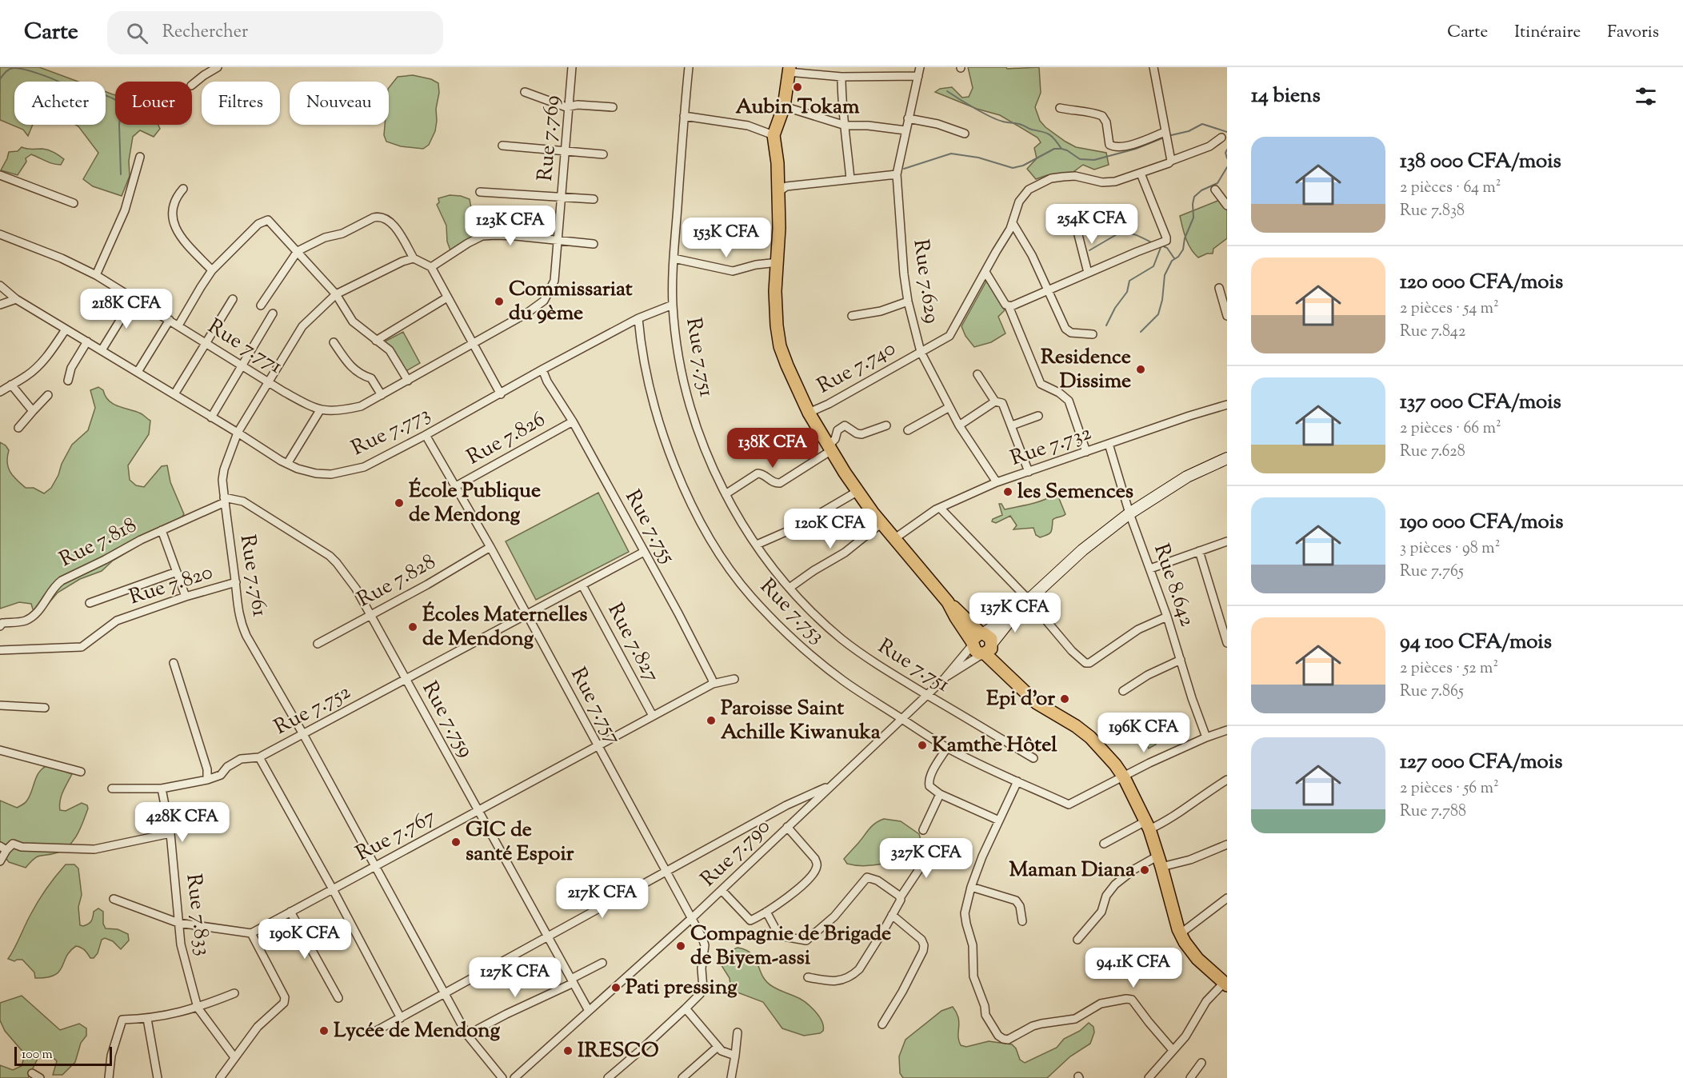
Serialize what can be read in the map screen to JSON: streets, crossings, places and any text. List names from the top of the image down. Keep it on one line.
{"streets":{"street":["Rue 7.769","Rue 7.629","Rue 7.771","Rue 7.751","Rue 7.740","Rue 7.773","Rue 7.826","Rue 7.732","Rue 7.755","Rue 7.818","Rue 7.761","Rue 7.828","Rue 7.820","Rue 8.642","Rue 7.753","Rue 7.827","Rue 7.757","Rue 7.752","Rue 7.759","Rue 7.767","Rue 7.790","Rue 7.833"]},"crossings":[["Rue 7.769","Rue 7.771"],["Rue 7.629","Rue 7.740"],["Rue 7.629","Rue 7.732"],["Rue 7.771","Rue 7.761"],["Rue 7.751","Rue 7.773"],["Rue 7.751","Rue 7.790"],["Rue 7.773","Rue 7.755"],["Rue 7.773","Rue 7.761"],["Rue 7.773","Rue 7.753"],["Rue 7.773","Rue 7.757"],["Rue 7.826","Rue 7.755"],["Rue 7.826","Rue 7.757"],["Rue 7.732","Rue 8.642"],["Rue 7.755","Rue 7.752"],["Rue 7.755","Rue 7.767"],["Rue 7.818","Rue 7.761"],["Rue 7.818","Rue 7.759"],["Rue 7.761","Rue 7.820"],["Rue 7.761","Rue 7.752"],["Rue 7.761","Rue 7.759"],["Rue 7.761","Rue 7.767"],["Rue 7.828","Rue 7.757"],["Rue 7.828","Rue 7.759"],["Rue 7.753","Rue 7.790"],["Rue 7.827","Rue 7.752"],["Rue 7.827","Rue 7.767"],["Rue 7.757","Rue 7.752"],["Rue 7.757","Rue 7.767"],["Rue 7.757","Rue 7.790"],["Rue 7.752","Rue 7.759"],["Rue 7.752","Rue 7.767"],["Rue 7.759","Rue 7.767"],["Rue 7.759","Rue 7.790"]],"places":["Aubin Tokam","Commissariat du 9ème","Residence Dissime","les Semences","École Publique de Mendong","Écoles Maternelles de Mendong","Epi d'or","Paroisse Saint Achille Kiwanuka","Kamthe Hôtel","GIC de santé Espoir","Maman Diana","Compagnie de Brigade de Biyem-assi","Pati pressing","Lycée de Mendong","IRESCO"],"scale_bar":"100 m","page":{"header":"Carte","search":"Rechercher","nav":["Carte","Itinéraire","Favoris"],"heading":"14 biens","chip":["Acheter","Louer","Filtres","Nouveau"],"list":[{"name":"138 000 CFA/mois","note":"2 pièces · 64 m² · Rue 7.838"},{"name":"120 000 CFA/mois","note":"2 pièces · 54 m² · Rue 7.842"},{"name":"137 000 CFA/mois","note":"2 pièces · 66 m² · Rue 7.628"},{"name":"190 000 CFA/mois","note":"3 pièces · 98 m² · Rue 7.765"},{"name":"94 100 CFA/mois","note":"2 pièces · 52 m² · Rue 7.865"},{"name":"127 000 CFA/mois","note":"2 pièces · 56 m² · Rue 7.788"}],"price":["254K CFA","123K CFA","153K CFA","218K CFA","138K CFA","120K CFA","137K CFA","196K CFA","428K CFA","327K CFA","217K CFA","190K CFA","94.1K CFA","127K CFA"],"scale":"100 m"}}
